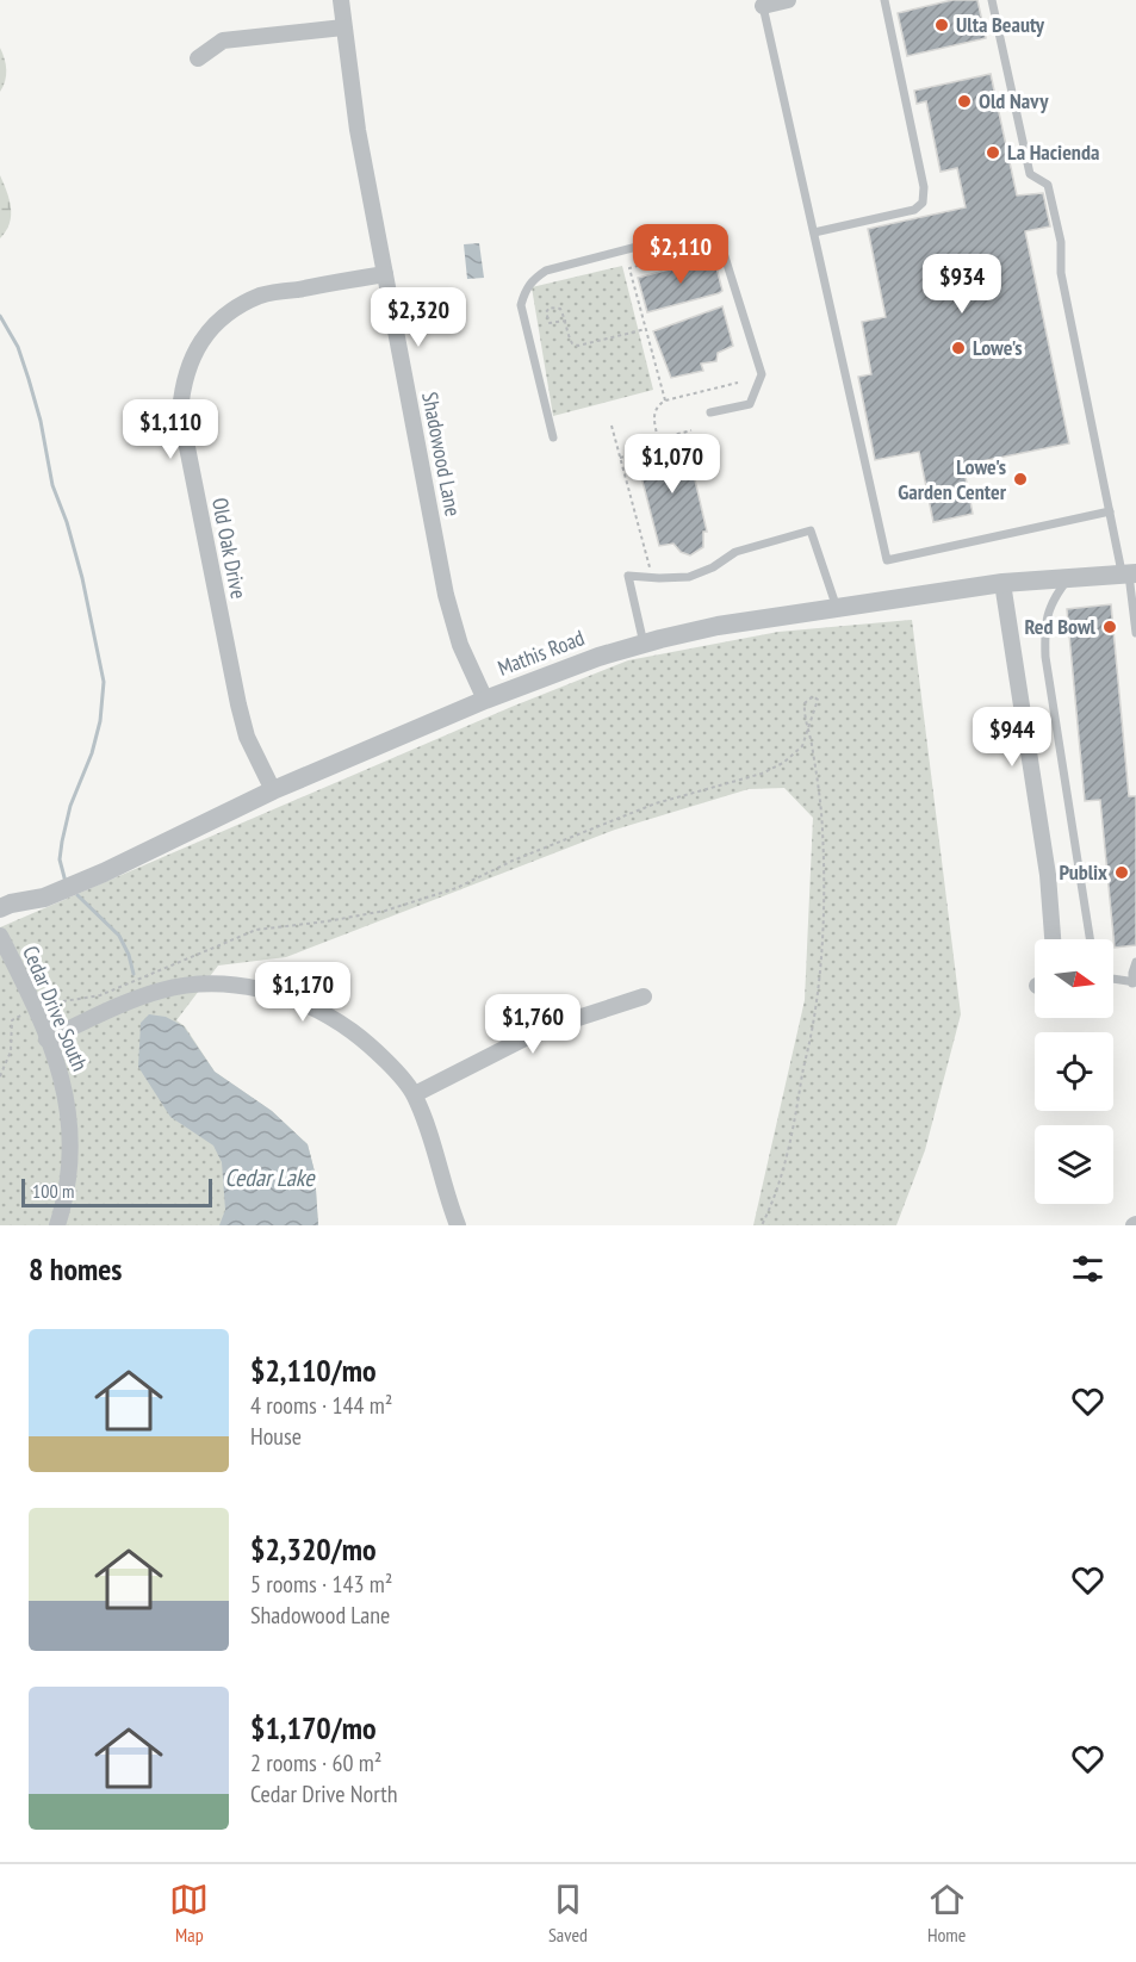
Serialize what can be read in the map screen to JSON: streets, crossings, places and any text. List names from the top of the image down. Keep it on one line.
{"streets":{"street":["Shadowood Lane","Old Oak Drive","Mathis Road","Cedar Drive South"]},"crossings":[["Shadowood Lane","Old Oak Drive"],["Shadowood Lane","Mathis Road"],["Old Oak Drive","Mathis Road"]],"water":["Cedar Lake"],"places":["Ulta Beauty","Old Navy","La Hacienda","Lowe's","Lowe's Garden Center","Red Bowl","Publix"],"scale_bar":"100 m","north":"right","page":{"price":["$2,110","$934","$2,320","$1,110","$1,070","$944","$1,170","$1,760"],"scale":"100 m","heading":"8 homes","list":[{"name":"$2,110/mo","note":"4 rooms · 144 m² · House"},{"name":"$2,320/mo","note":"5 rooms · 143 m² · Shadowood Lane"},{"name":"$1,170/mo","note":"2 rooms · 60 m² · Cedar Drive North"}],"tabs":["Map","Saved","Home"]}}
